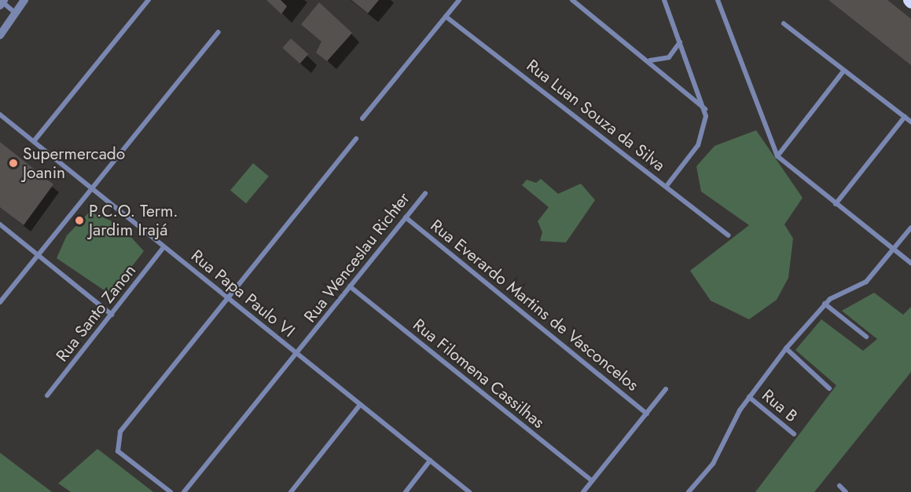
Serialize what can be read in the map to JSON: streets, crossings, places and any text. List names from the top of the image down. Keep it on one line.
{"streets":{"street":["Rua Luan Souza da Silva","Rua Wenceslau Richter","Rua Papa Paulo VI","Rua Everardo Martins de Vasconcelos","Rua Santo Zanon","Rua Filomena Cassilhas","Rua B"]},"crossings":[["Rua Wenceslau Richter","Rua Papa Paulo VI"],["Rua Wenceslau Richter","Rua Everardo Martins de Vasconcelos"],["Rua Wenceslau Richter","Rua Filomena Cassilhas"],["Rua Papa Paulo VI","Rua Santo Zanon"],["Rua Everardo Martins de Vasconcelos","Rua Filomena Cassilhas"]],"places":["Supermercado Joanin","P.C.O. Term. Jardim Irajá"]}
